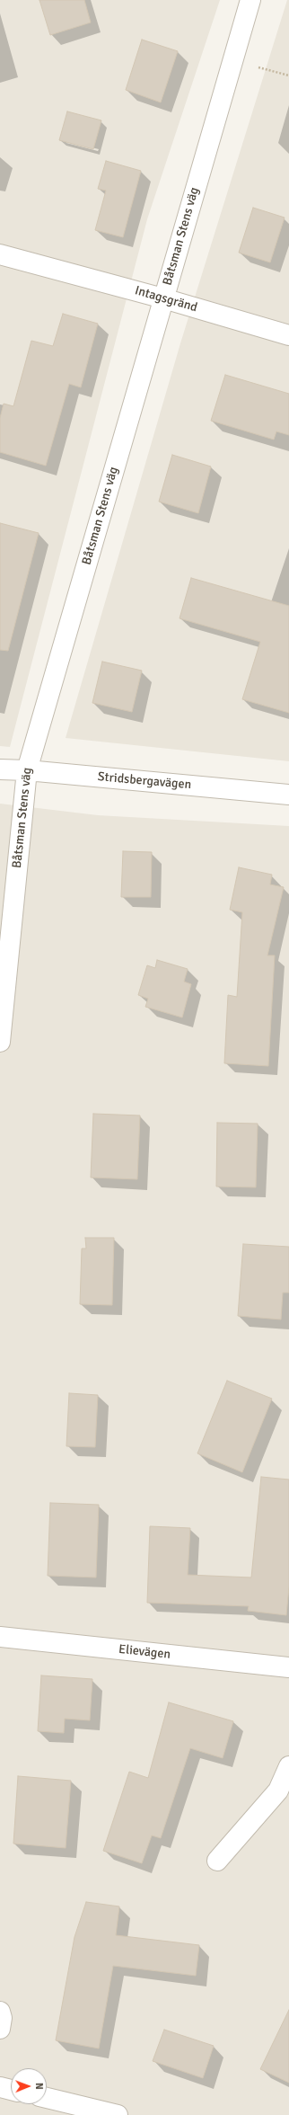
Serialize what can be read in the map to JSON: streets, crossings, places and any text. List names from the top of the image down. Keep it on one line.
{"streets":{"street":["Båtsman Stens väg","Intagsgränd","Stridsbergavägen","Elievägen"]},"crossings":[["Båtsman Stens väg","Intagsgränd"],["Båtsman Stens väg","Stridsbergavägen"]],"north":"right"}
